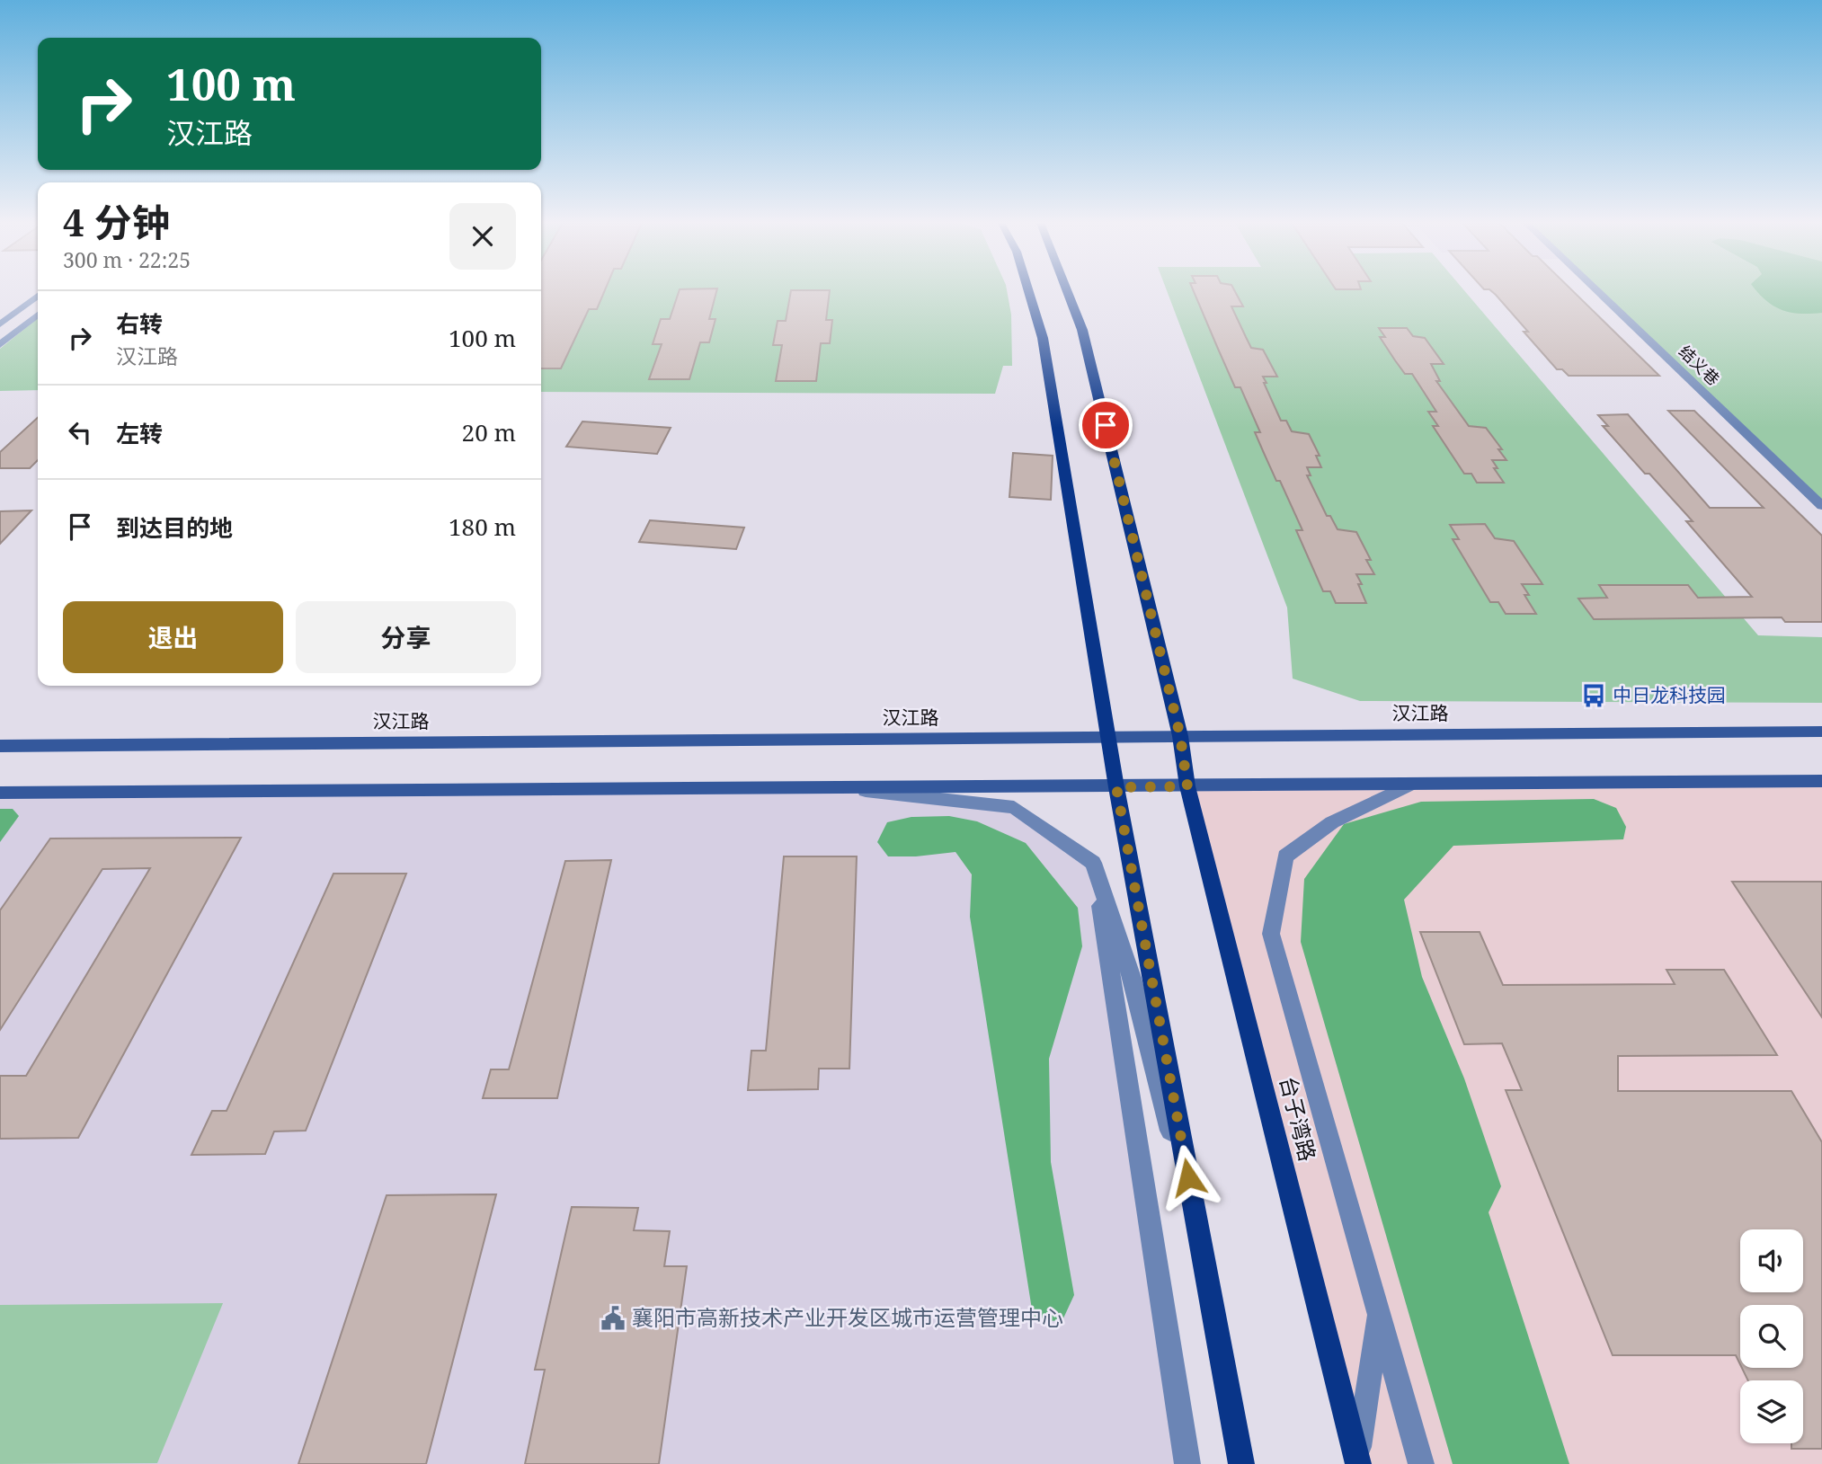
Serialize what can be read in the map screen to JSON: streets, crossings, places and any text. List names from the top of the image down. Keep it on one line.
{"streets":{"main road":["汉江路","台子湾路"],"street":["结义巷"]},"crossings":[["汉江路","台子湾路"]],"places":{"bus stop":["中日龙科技园"],"public building":["襄阳市高新技术产业开发区城市运营管理中心"]},"page":{"turn":["100 m","汉江路"],"heading":["4 分钟","300 m · 22:25"],"list":[{"name":"右转","note":"汉江路","value":"100 m"},{"name":"左转","value":"20 m"},{"name":"到达目的地","value":"180 m"}],"buttons":["退出","分享"]}}
